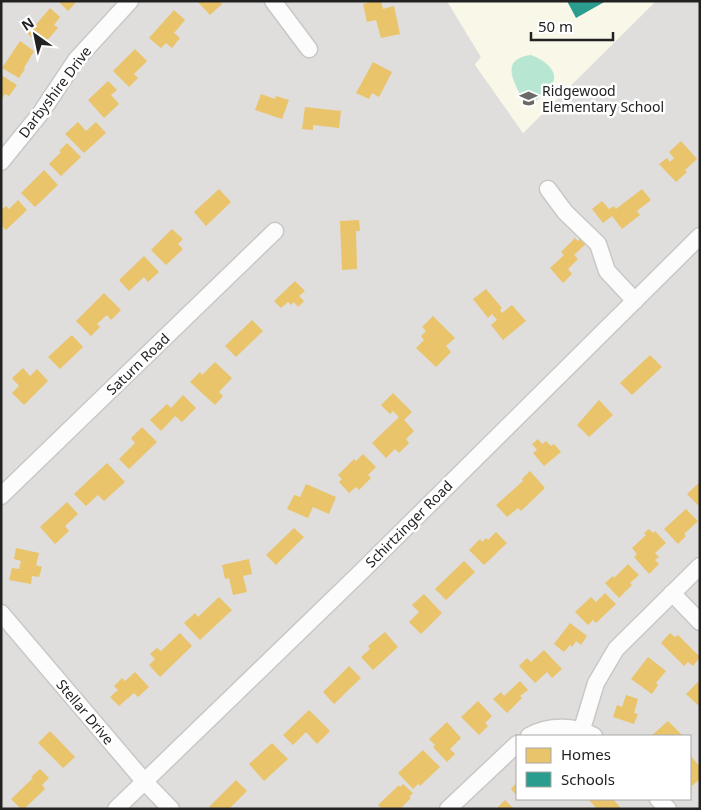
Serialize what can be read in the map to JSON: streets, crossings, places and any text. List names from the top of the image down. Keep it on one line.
{"streets":{"street":["Darbyshire Drive","Saturn Road","Schirtzinger Road","Stellar Drive"]},"crossings":[["Schirtzinger Road","Stellar Drive"]],"places":{"school or university":["Ridgewood Elementary School"]},"legend":["Homes","Schools"],"scale_bar":"50 m","north":"top left"}
